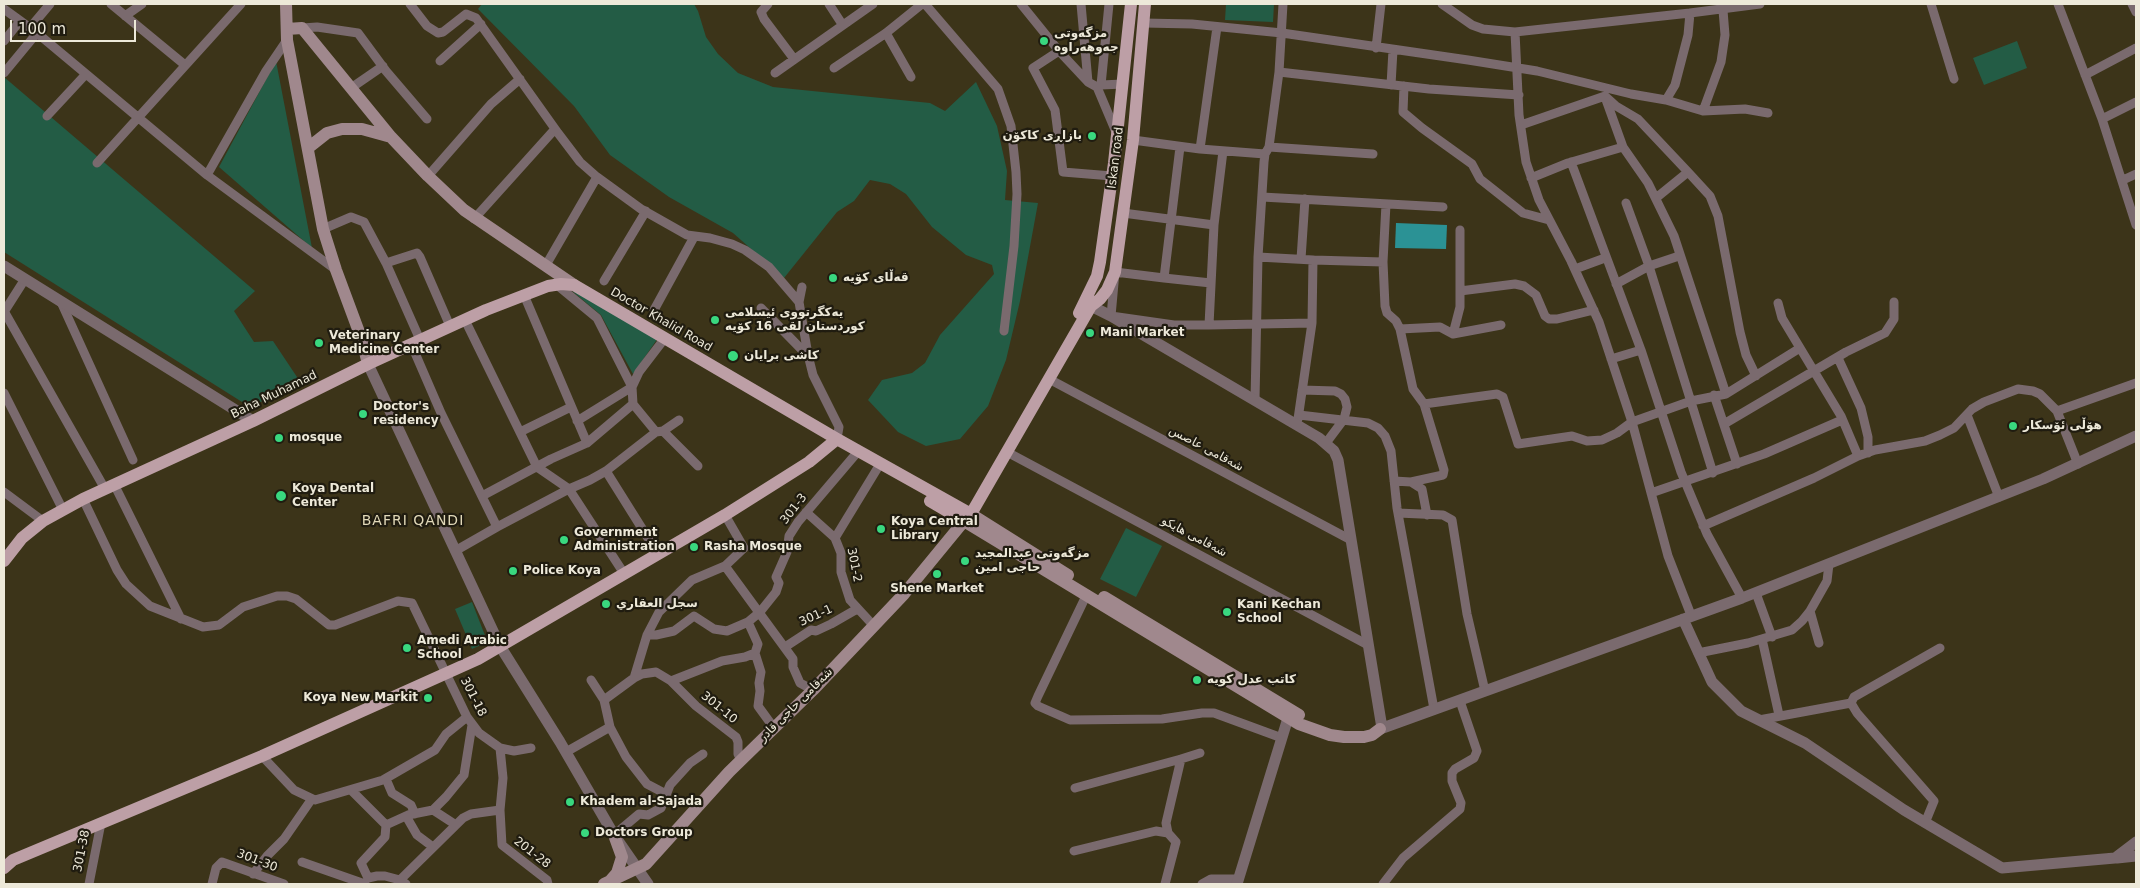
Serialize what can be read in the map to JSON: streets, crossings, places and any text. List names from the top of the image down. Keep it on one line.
{"streets":{"main road":["Iskan road","Doctor Khalid Road","Baha Muhamad","شەقامی حاجی قادر"],"street":["شه‌قامی عاصس","301-3","شه‌قامی هایكو","301-2","301-1","301-18","301-10","301-38","201-28","301-30"]},"crossings":[["Doctor Khalid Road","Baha Muhamad"],["301-3","301-2"],["301-2","301-1"],["301-2","شەقامی حاجی قادر"],["301-18","201-28"],["شەقامی حاجی قادر","301-10"]],"districts":["BAFRI QANDI"],"places":["مزگه‌وتی جه‌وهه‌راوه","بازاڕی کاکۆن","قەڵای کۆیە","يه‌كگرتووی ئیسلامی كوردستان لقی 16 كۆیه‌","Mani Market","Veterinary Medicine Center","كاشی برایان","Doctor's residency","هۆڵی ئۆسکار","mosque","Koya Dental Center","Koya Central Library","Government Administration","Rasha Mosque","مزگه‌وتی عبدالمجید حاجی امین","Police Koya","Shene Market","سجل العقاري","Kani Kechan School","Amedi Arabic School","كاتب عدل كويه","Koya New Markit","Khadem al-Sajada","Doctors Group"],"scale_bar":"100 m"}
